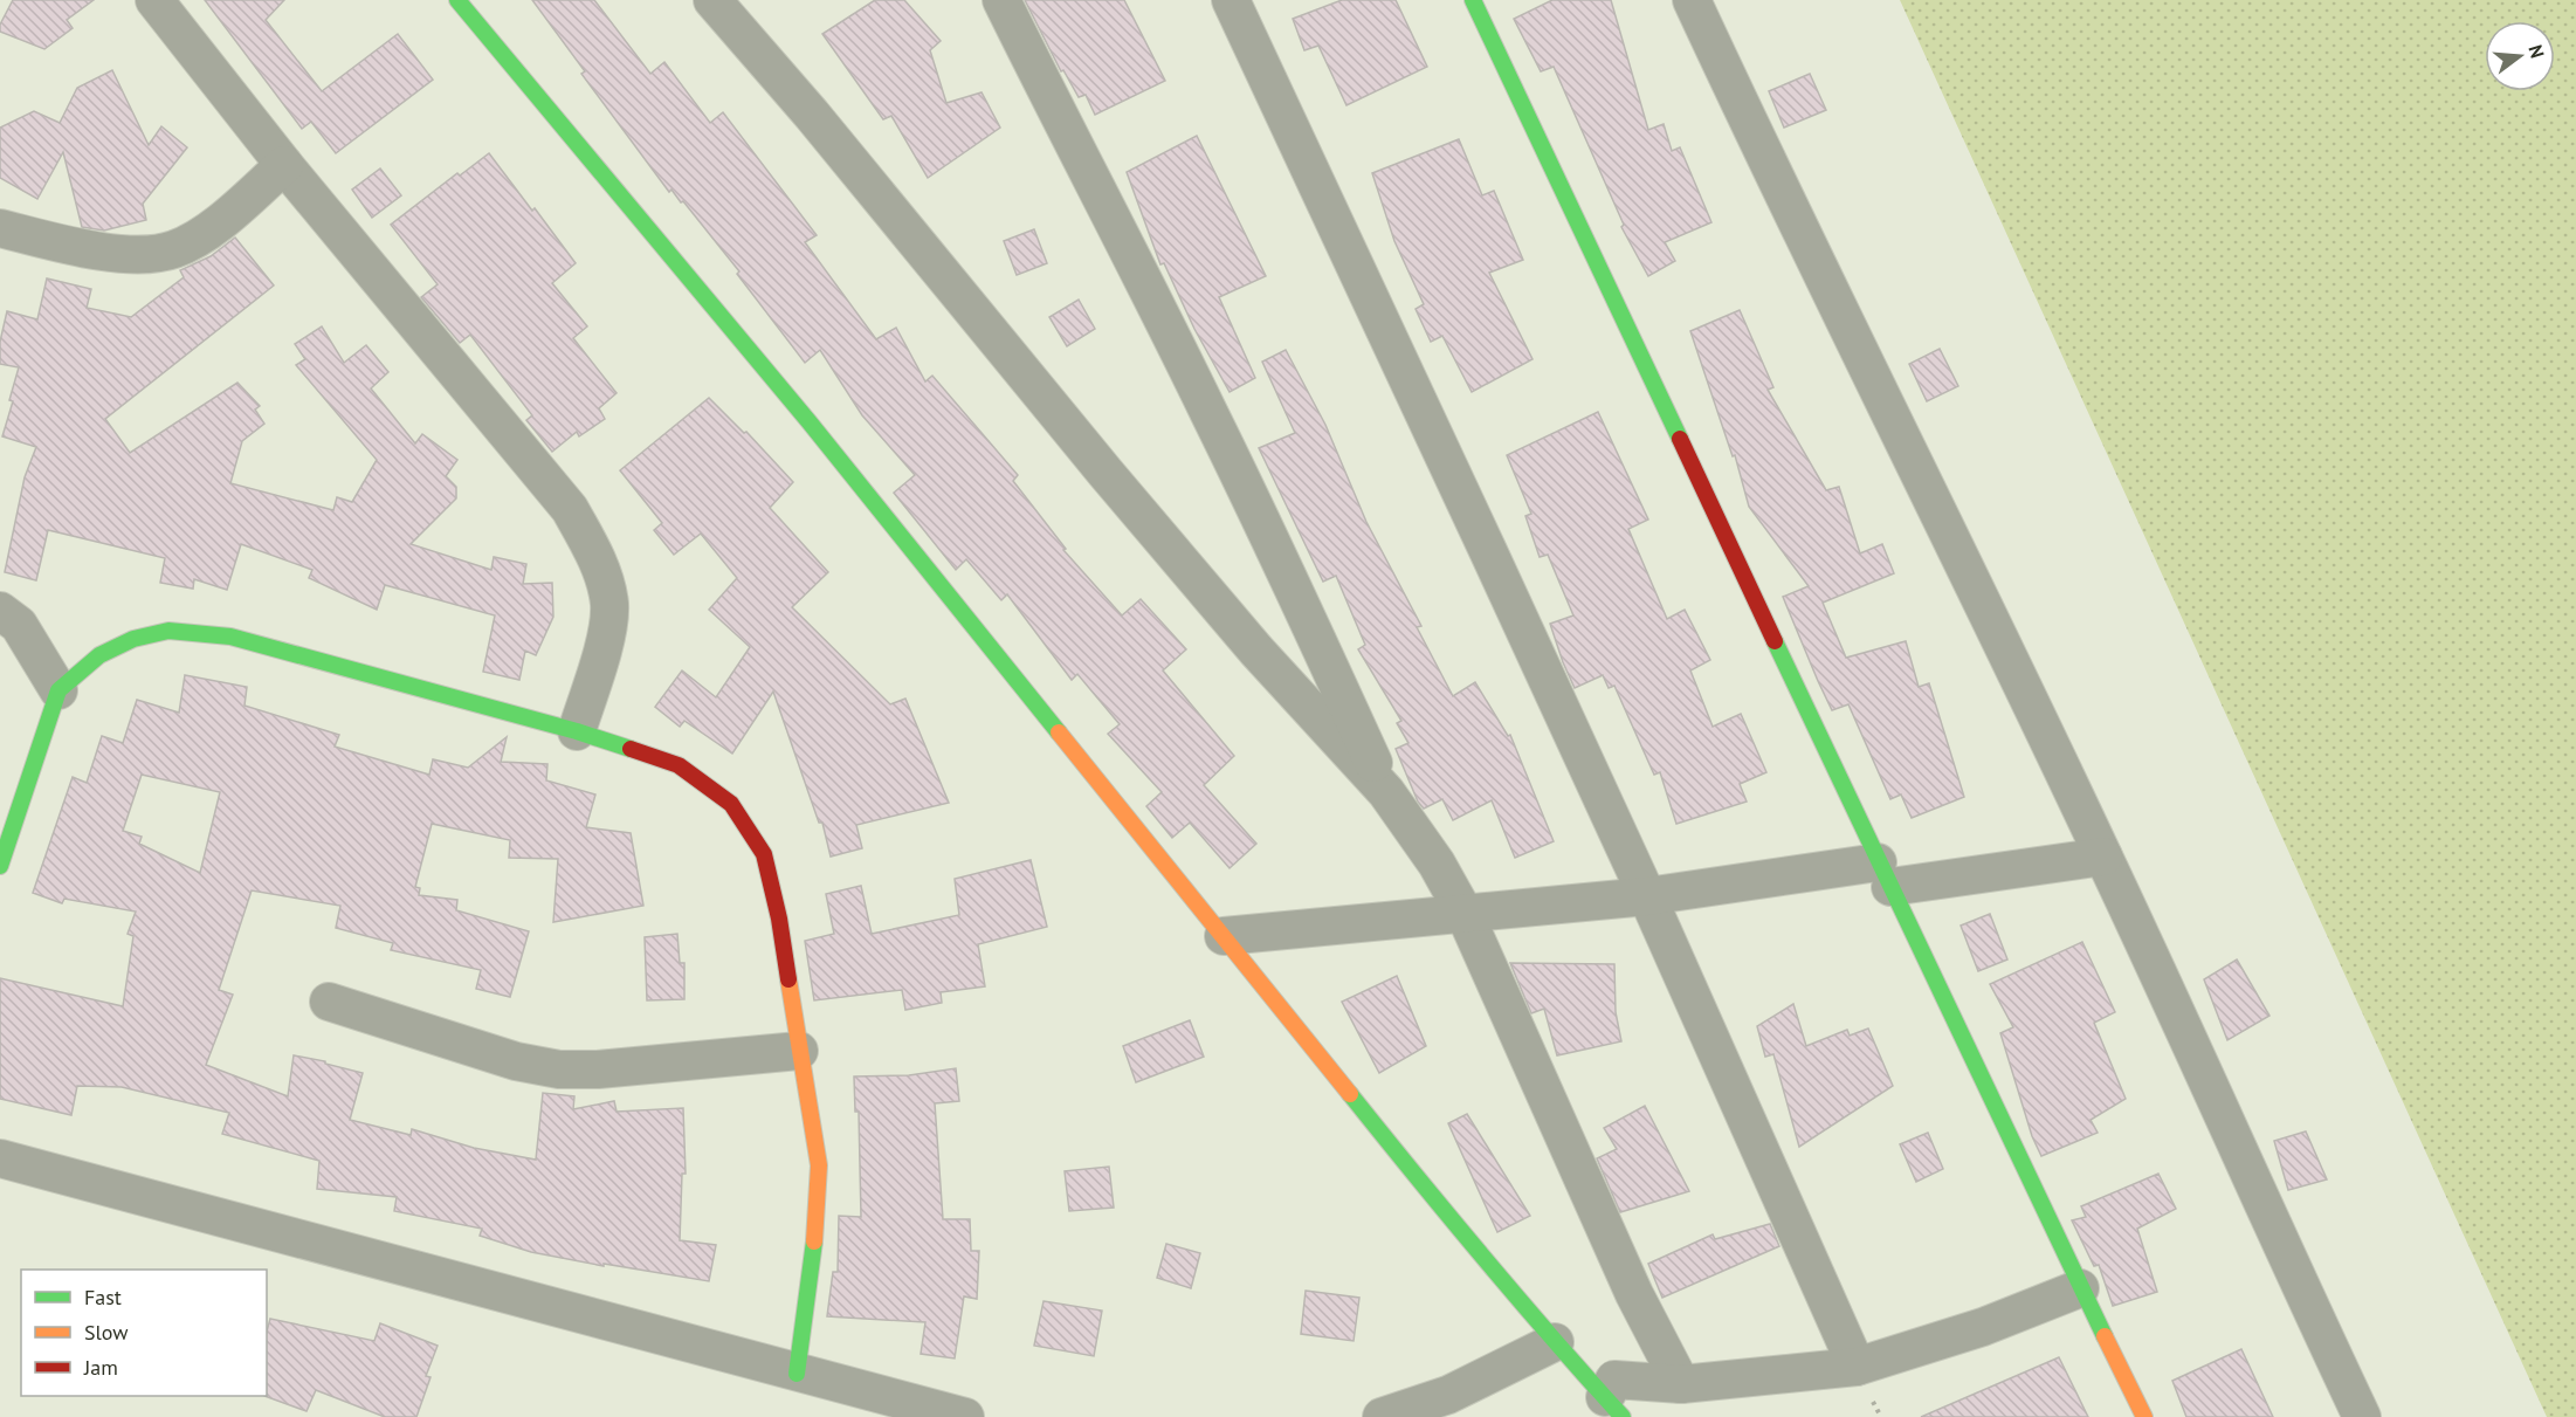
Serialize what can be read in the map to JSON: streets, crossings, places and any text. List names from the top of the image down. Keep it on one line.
{"legend":["Fast","Slow","Jam"],"north":"right"}
